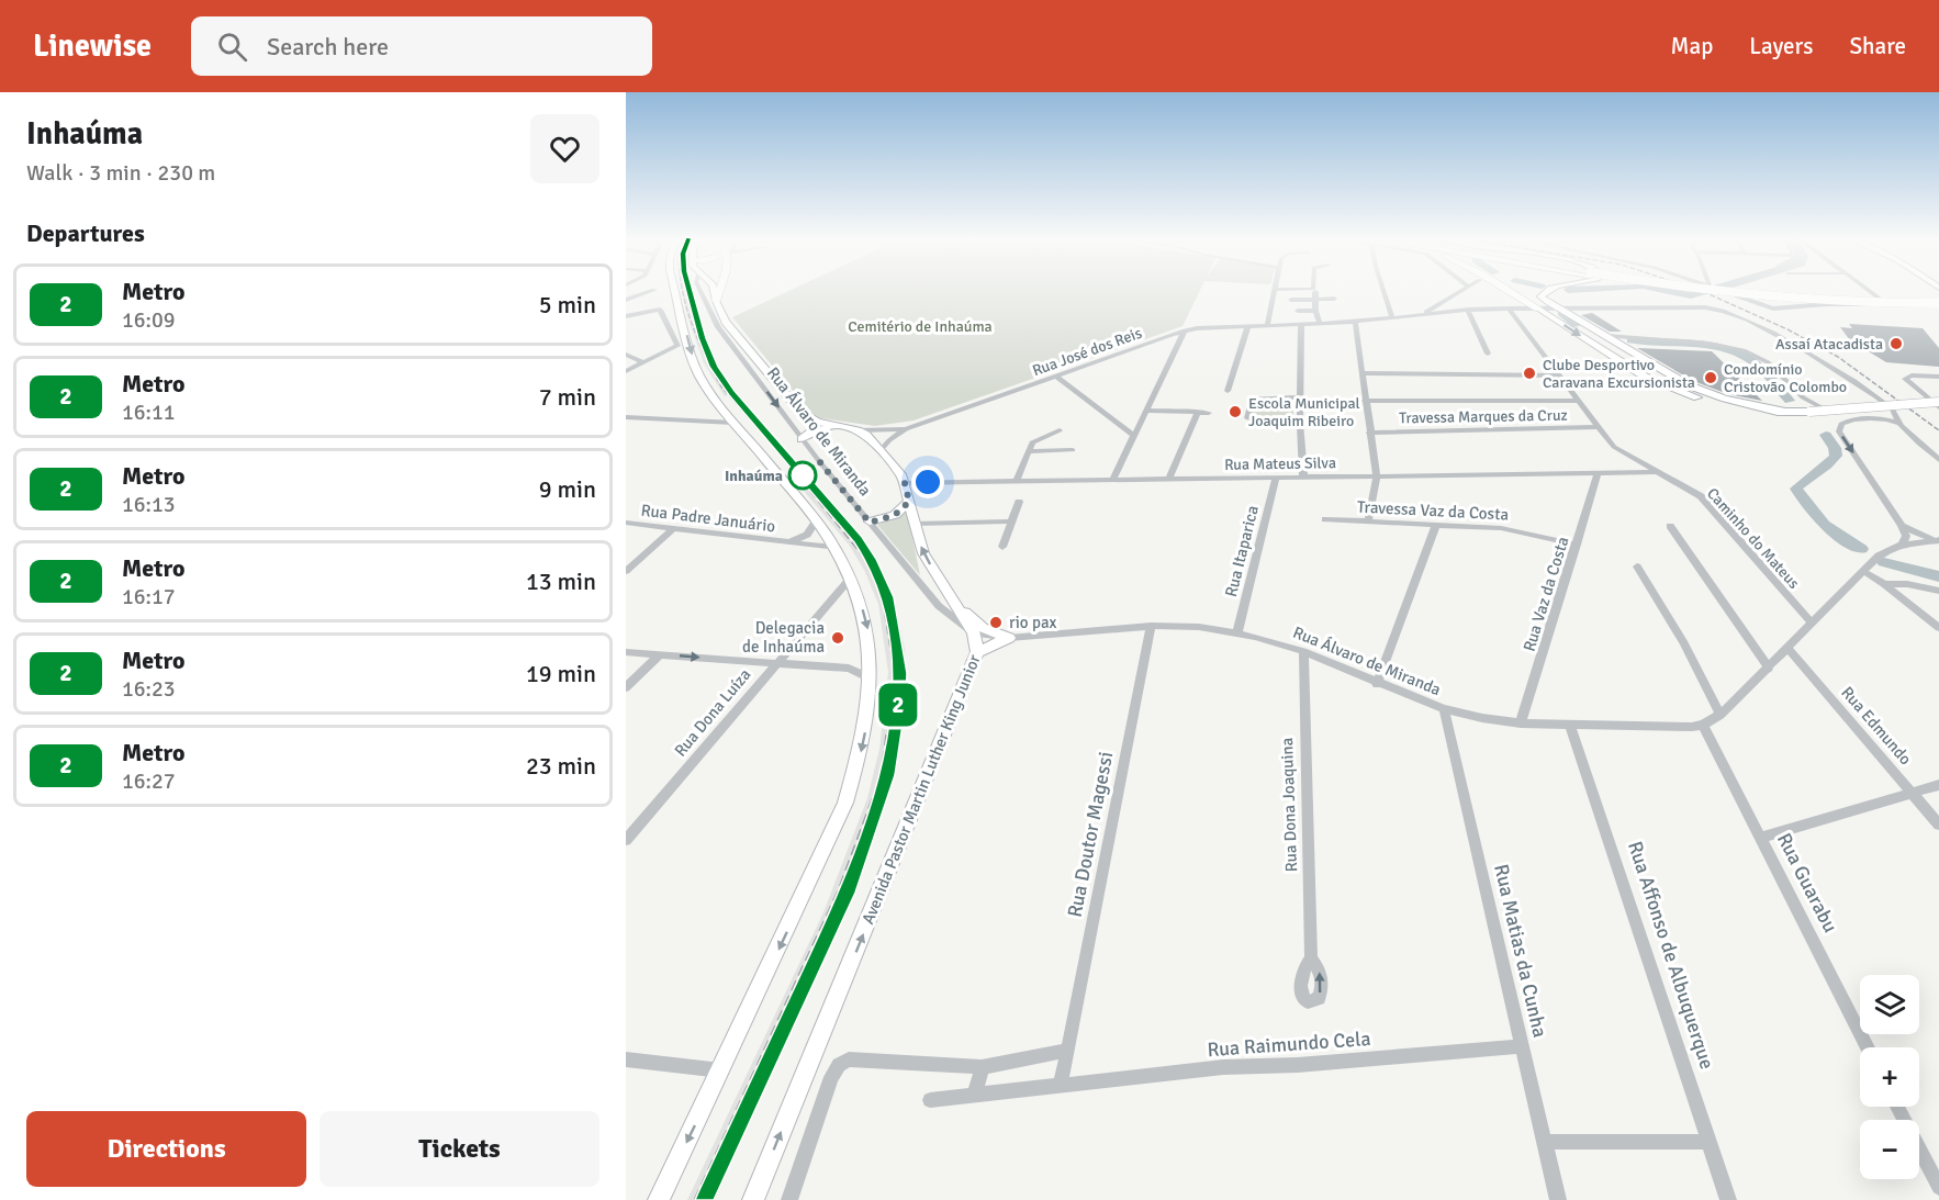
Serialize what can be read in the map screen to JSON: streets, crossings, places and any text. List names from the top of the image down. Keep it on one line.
{"streets":{"main road":["Avenida Pastor Martin Luther King Junior"],"street":["Rua José dos Reis","Travessa Marques da Cruz","Rua Álvaro de Miranda","Rua Mateus Silva","Travessa Vaz da Costa","Rua Padre Januário","Caminho do Mateus","Rua Itaparica","Rua Vaz da Costa","Rua Dona Luíza","Rua Edmundo","Rua Dona Joaquina","Rua Doutor Magessi","Rua Guarabu","Rua Matias da Cunha","Rua Affonso de Albuquerque","Rua Raimundo Cela"]},"crossings":[["Rua José dos Reis","Caminho do Mateus"],["Rua José dos Reis","Avenida Pastor Martin Luther King Junior"],["Travessa Marques da Cruz","Caminho do Mateus"],["Rua Álvaro de Miranda","Caminho do Mateus"],["Rua Álvaro de Miranda","Rua Itaparica"],["Rua Álvaro de Miranda","Rua Vaz da Costa"],["Rua Álvaro de Miranda","Rua Edmundo"],["Rua Álvaro de Miranda","Avenida Pastor Martin Luther King Junior"],["Rua Álvaro de Miranda","Rua Dona Joaquina"],["Rua Álvaro de Miranda","Rua Doutor Magessi"],["Rua Álvaro de Miranda","Rua Guarabu"],["Rua Álvaro de Miranda","Rua Matias da Cunha"],["Rua Álvaro de Miranda","Rua Affonso de Albuquerque"],["Rua Mateus Silva","Caminho do Mateus"],["Rua Mateus Silva","Rua Itaparica"],["Rua Mateus Silva","Rua Vaz da Costa"],["Rua Mateus Silva","Avenida Pastor Martin Luther King Junior"],["Travessa Vaz da Costa","Rua Vaz da Costa"],["Rua Matias da Cunha","Rua Raimundo Cela"]],"parks":["Cemitério de Inhaúma"],"places":["Assaí Atacadista","Clube Desportivo Caravana Excursionista","Condomínio Cristovão Colombo","Escola Municipal Joaquim Ribeiro","Inhaúma","rio pax","Delegacia de Inhaúma"],"lines":["metro line 2"],"page":{"header":"Linewise","search":"Search here","nav":["Map","Layers","Share"],"heading":[["Inhaúma","Walk · 3 min · 230 m"],"Departures"],"on_map":"2","list":[{"mark":"2","name":"Metro","note":"16:09","value":"5 min"},{"mark":"2","name":"Metro","note":"16:11","value":"7 min"},{"mark":"2","name":"Metro","note":"16:13","value":"9 min"},{"mark":"2","name":"Metro","note":"16:17","value":"13 min"},{"mark":"2","name":"Metro","note":"16:23","value":"19 min"},{"mark":"2","name":"Metro","note":"16:27","value":"23 min"}],"map_buttons":["+","−"],"buttons":["Directions","Tickets"]}}
